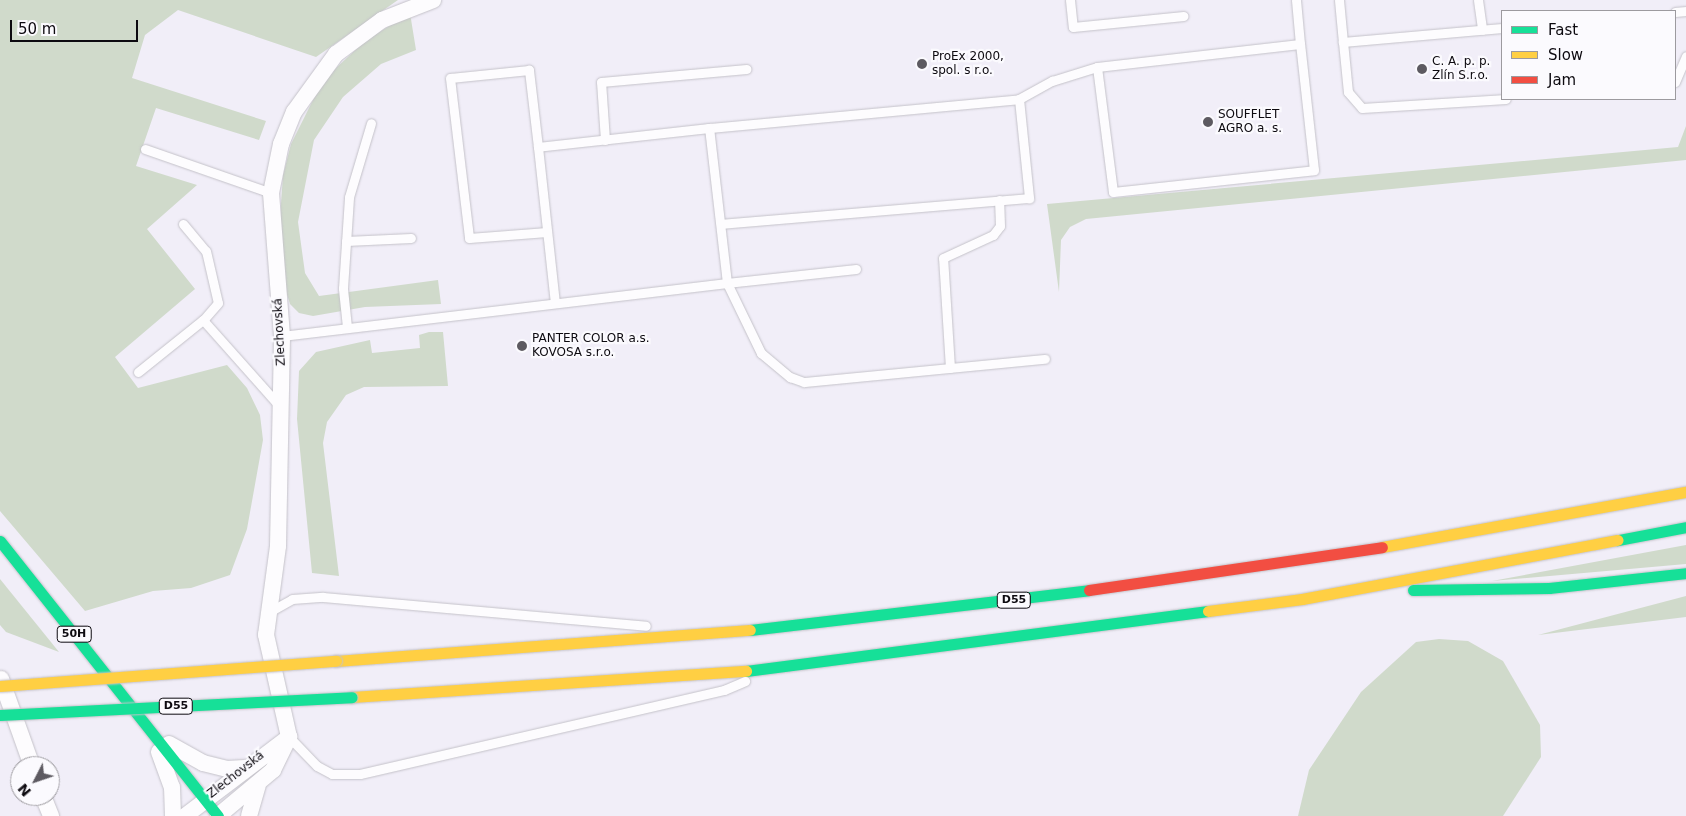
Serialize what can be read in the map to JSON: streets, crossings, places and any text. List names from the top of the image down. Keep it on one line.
{"streets":{"main road":["D55","50H"],"street":["Zlechovská"]},"crossings":[["Zlechovská","50H"]],"places":["ProEx 2000, spol. s r.o.","C. A. p. p. Zlín S.r.o.","SOUFFLET AGRO a. s.","PANTER COLOR a.s. KOVOSA s.r.o."],"legend":["Fast","Slow","Jam"],"scale_bar":"50 m","north":"bottom left"}
